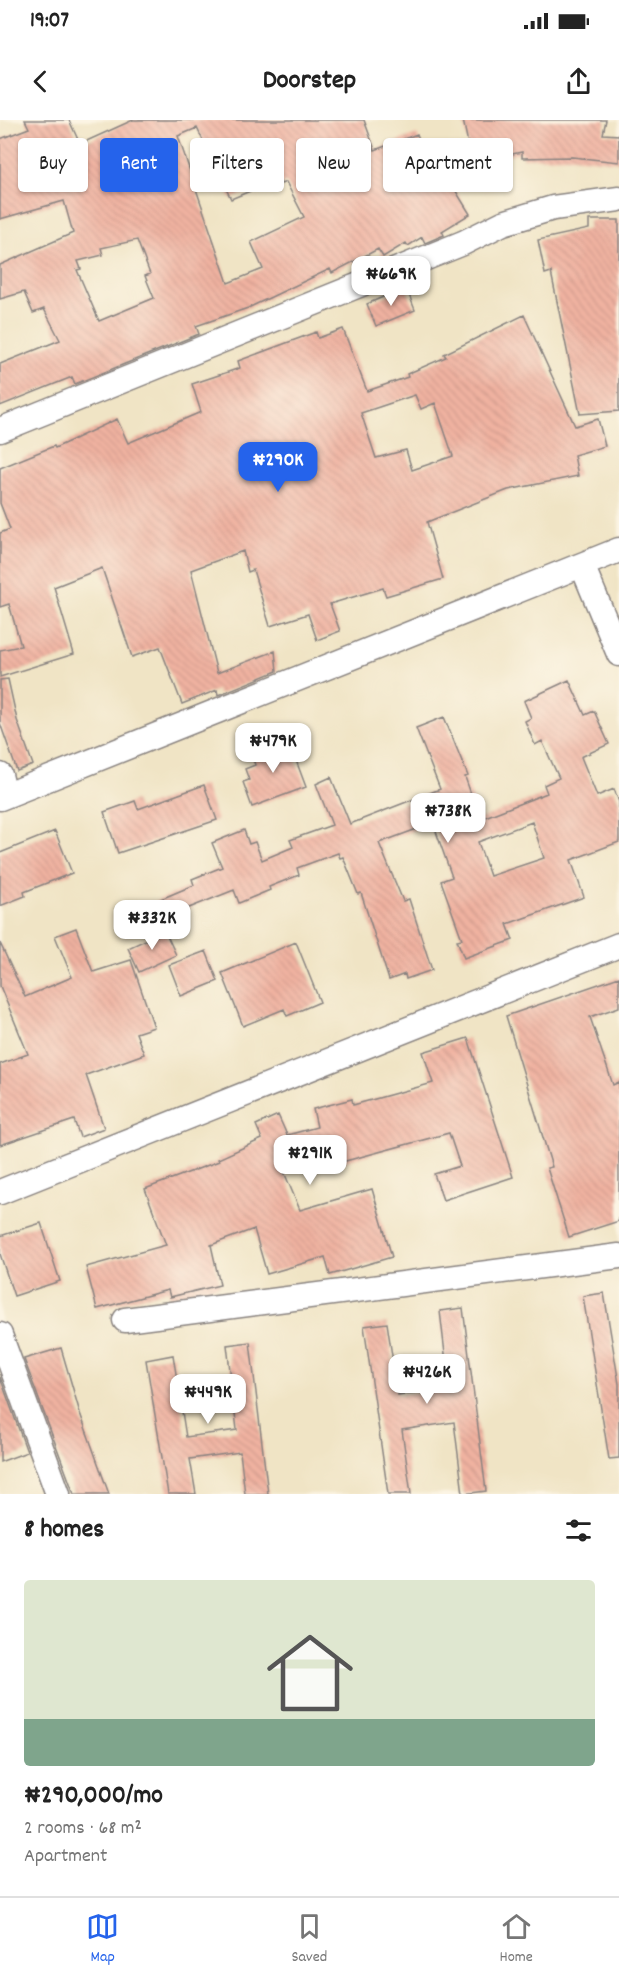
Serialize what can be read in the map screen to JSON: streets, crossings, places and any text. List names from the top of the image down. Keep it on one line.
{"page":{"status":"19:07","header":"Doorstep","chip":["Buy","Rent","Filters","New","Apartment"],"price":["₦669K","₦290K","₦479K","₦738K","₦332K","₦291K","₦426K","₦449K"],"heading":"8 homes","list":[{"name":"₦290,000/mo","note":"2 rooms · 68 m² · Apartment"}],"tabs":["Map","Saved","Home"]}}
